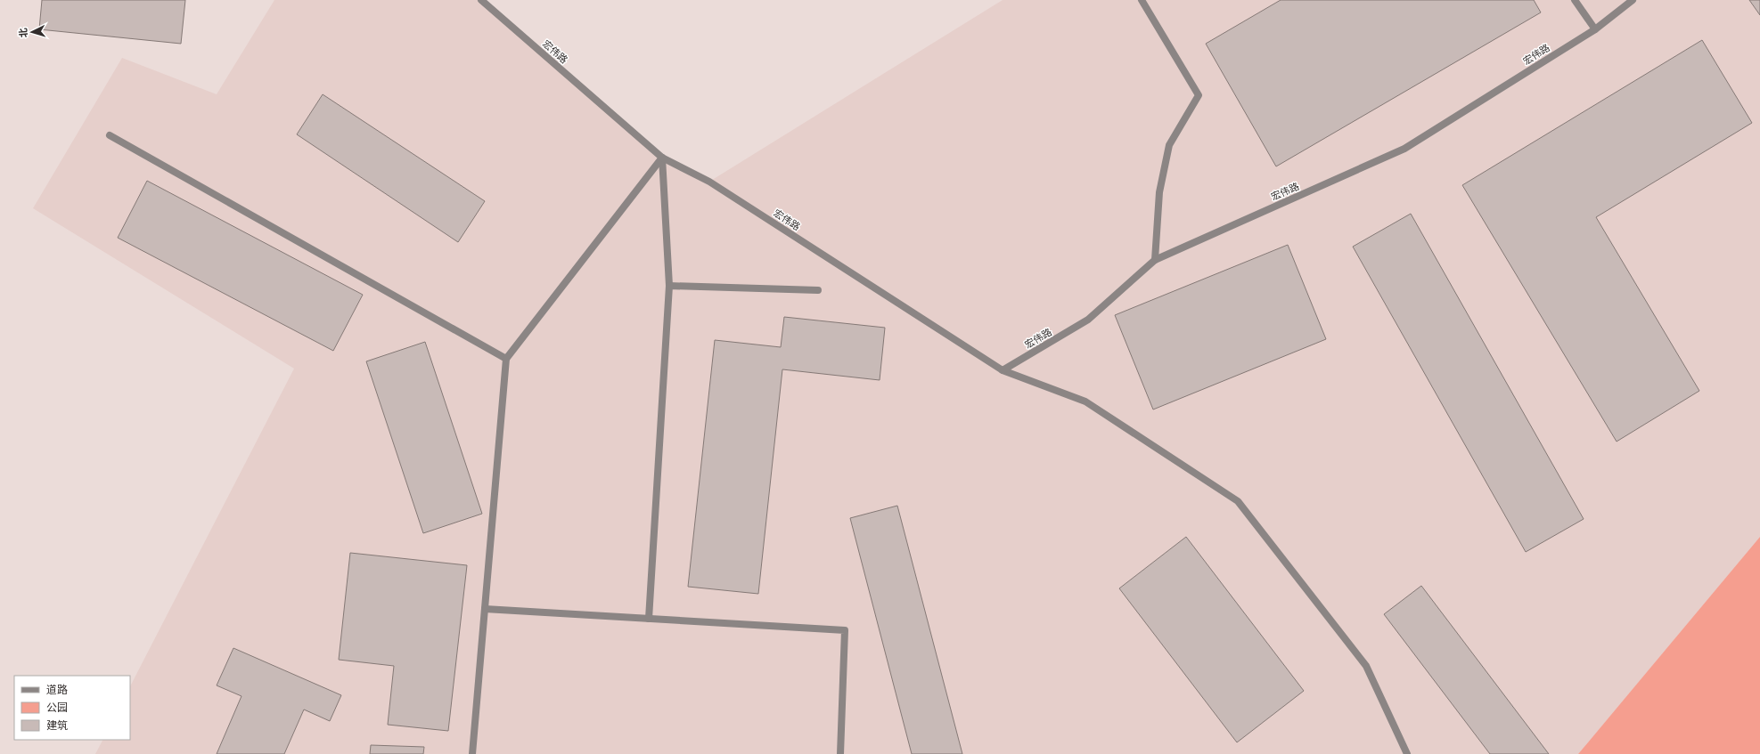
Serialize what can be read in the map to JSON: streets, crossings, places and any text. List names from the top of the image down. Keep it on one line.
{"streets":{"street":["宏伟路"]},"legend":["道路","公园","建筑"],"north":"left"}
